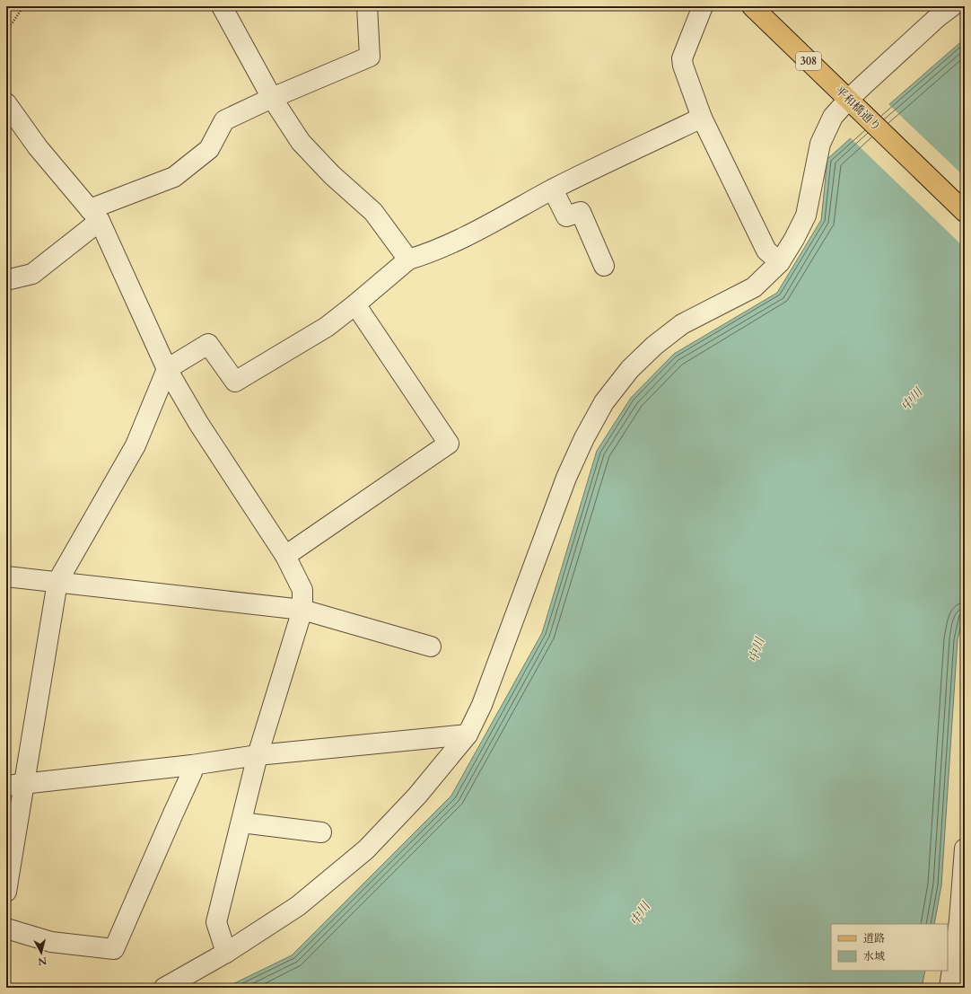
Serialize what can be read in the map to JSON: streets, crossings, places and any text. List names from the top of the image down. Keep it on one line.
{"streets":{"main road":["308","平和橋通り"]},"water":["中川"],"legend":["道路","水域"],"north":"bottom"}
